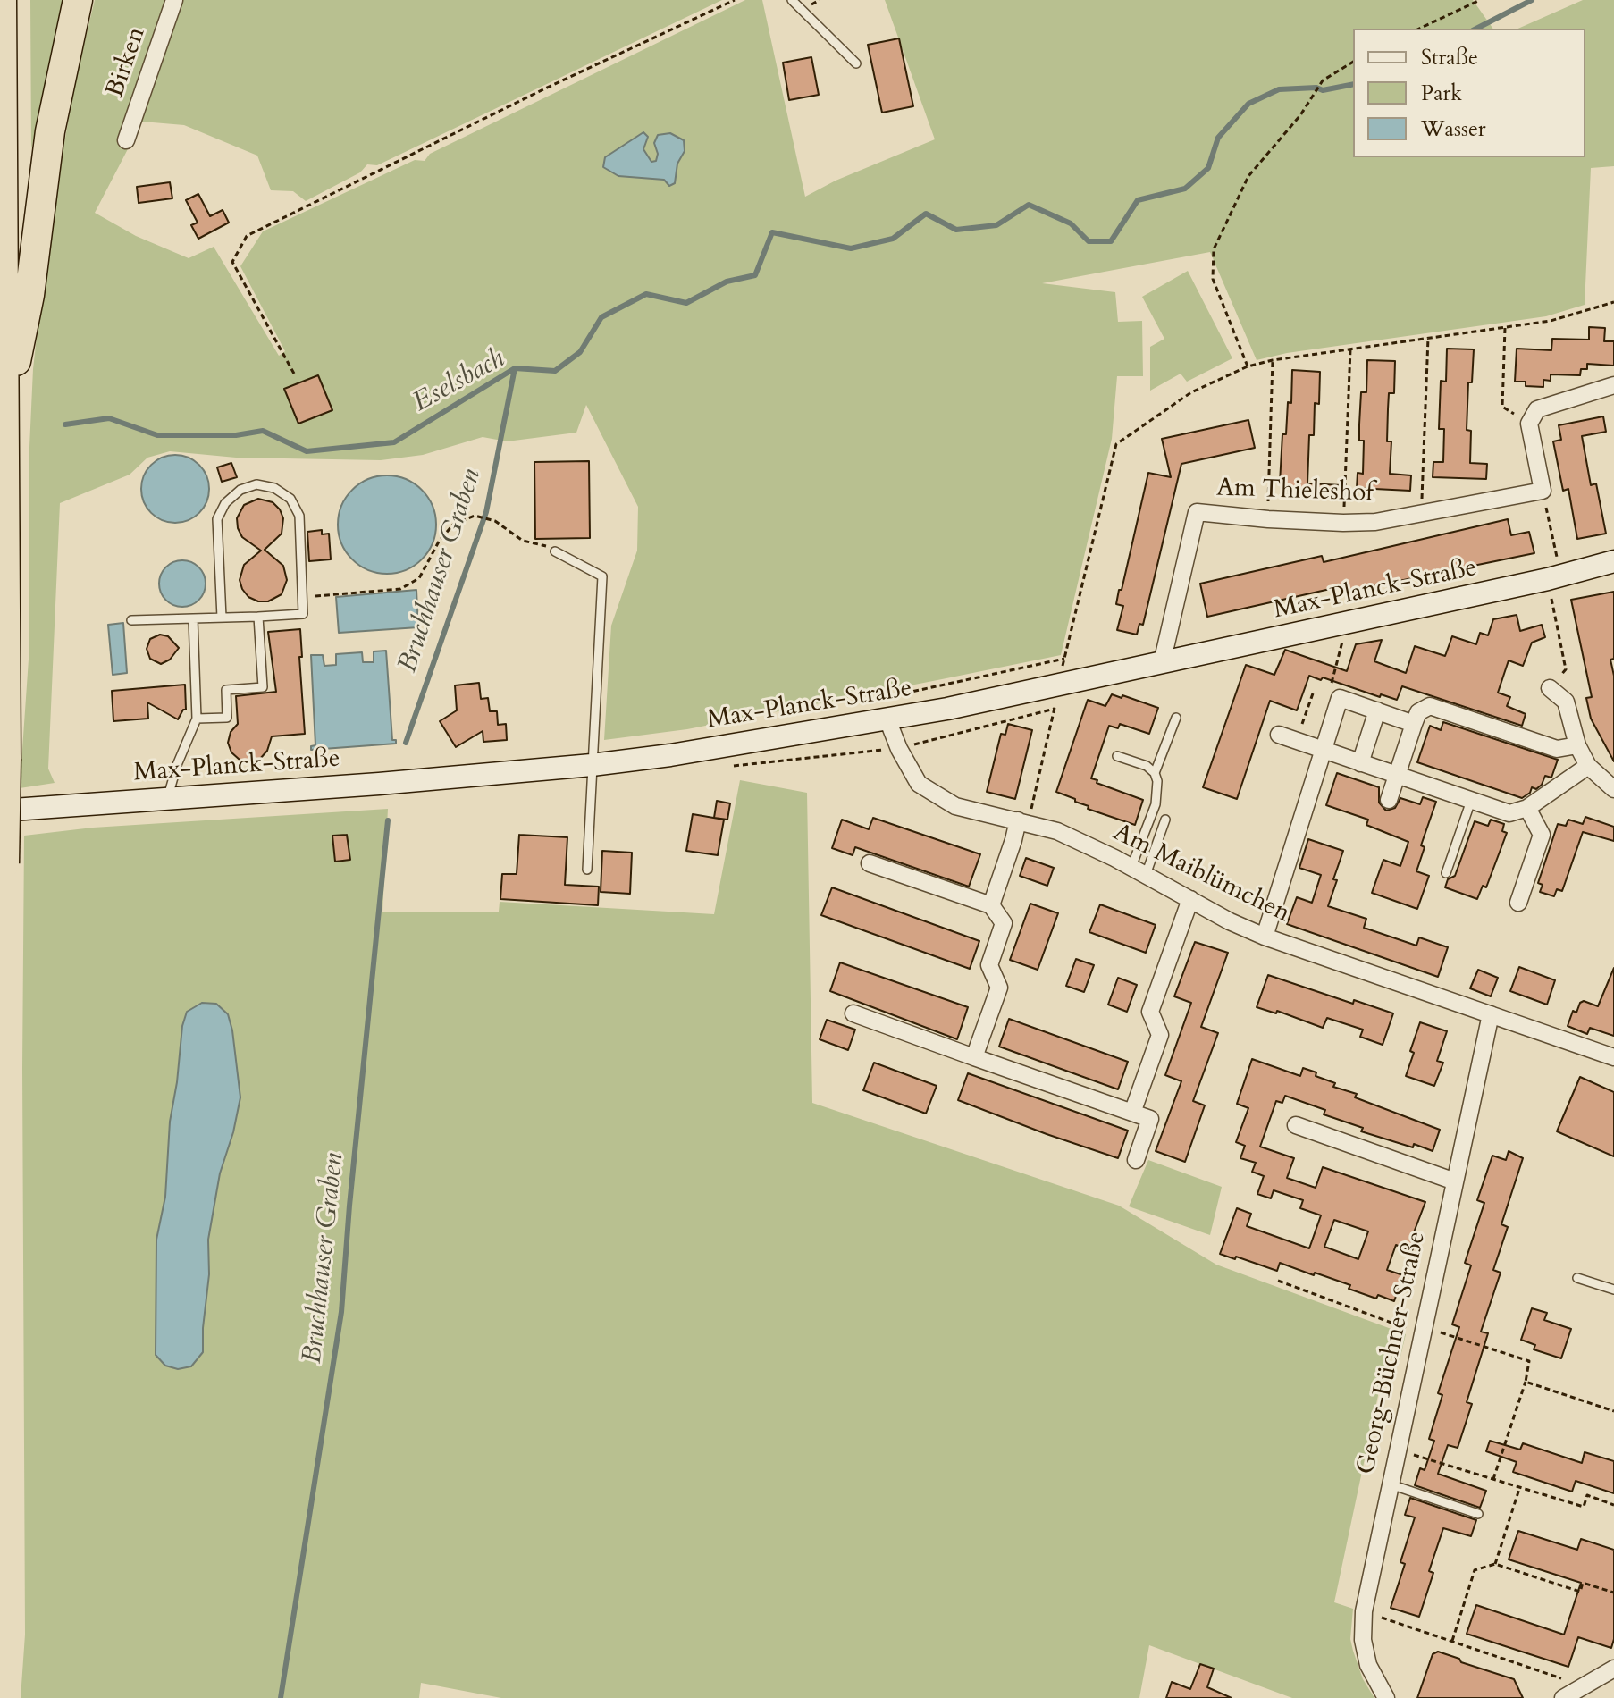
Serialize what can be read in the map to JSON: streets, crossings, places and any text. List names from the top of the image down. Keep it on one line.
{"streets":{"street":["Birken","Am Thieleshof","Max-Planck-Straße","Am Maiblümchen","Georg-Büchner-Straße"]},"crossings":[["Am Thieleshof","Max-Planck-Straße"],["Max-Planck-Straße","Am Maiblümchen"],["Am Maiblümchen","Georg-Büchner-Straße"]],"water":["Eselsbach","Bruchhauser Graben"],"legend":["Straße","Park","Wasser"]}
